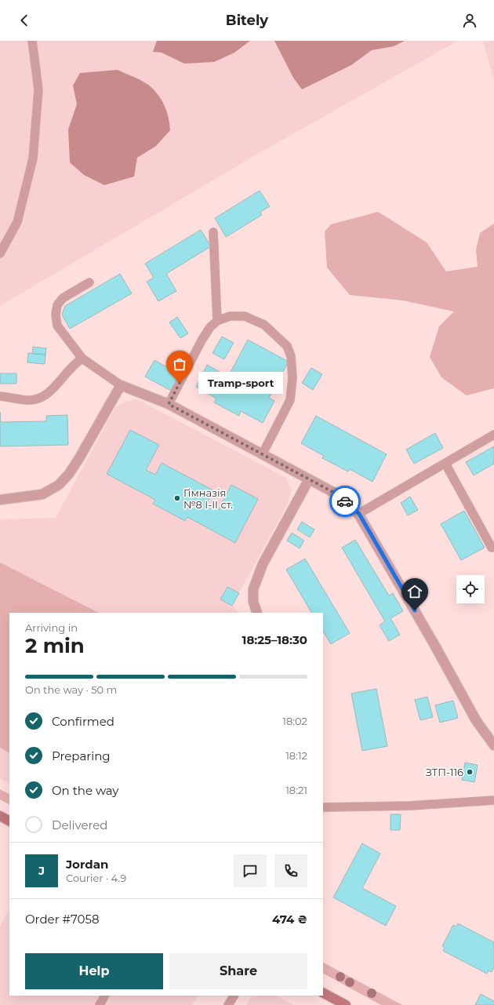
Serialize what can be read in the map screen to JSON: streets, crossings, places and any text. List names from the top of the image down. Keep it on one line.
{"places":["Tramp-sport","Гімназія №8 I-II ст.","ЗТП-116"],"page":{"header":"Bitely","bubble":"Tramp-sport","heading":["2 min","Arriving in","18:25–18:30"],"panel":["Jordan","Courier · 4.9","Order #7058","474 ₴"],"bar":"On the way · 50 m","list":[["Confirmed","18:02"],["Preparing","18:12"],["On the way","18:21"],"Delivered"],"round":"J","buttons":["Help","Share"]}}
